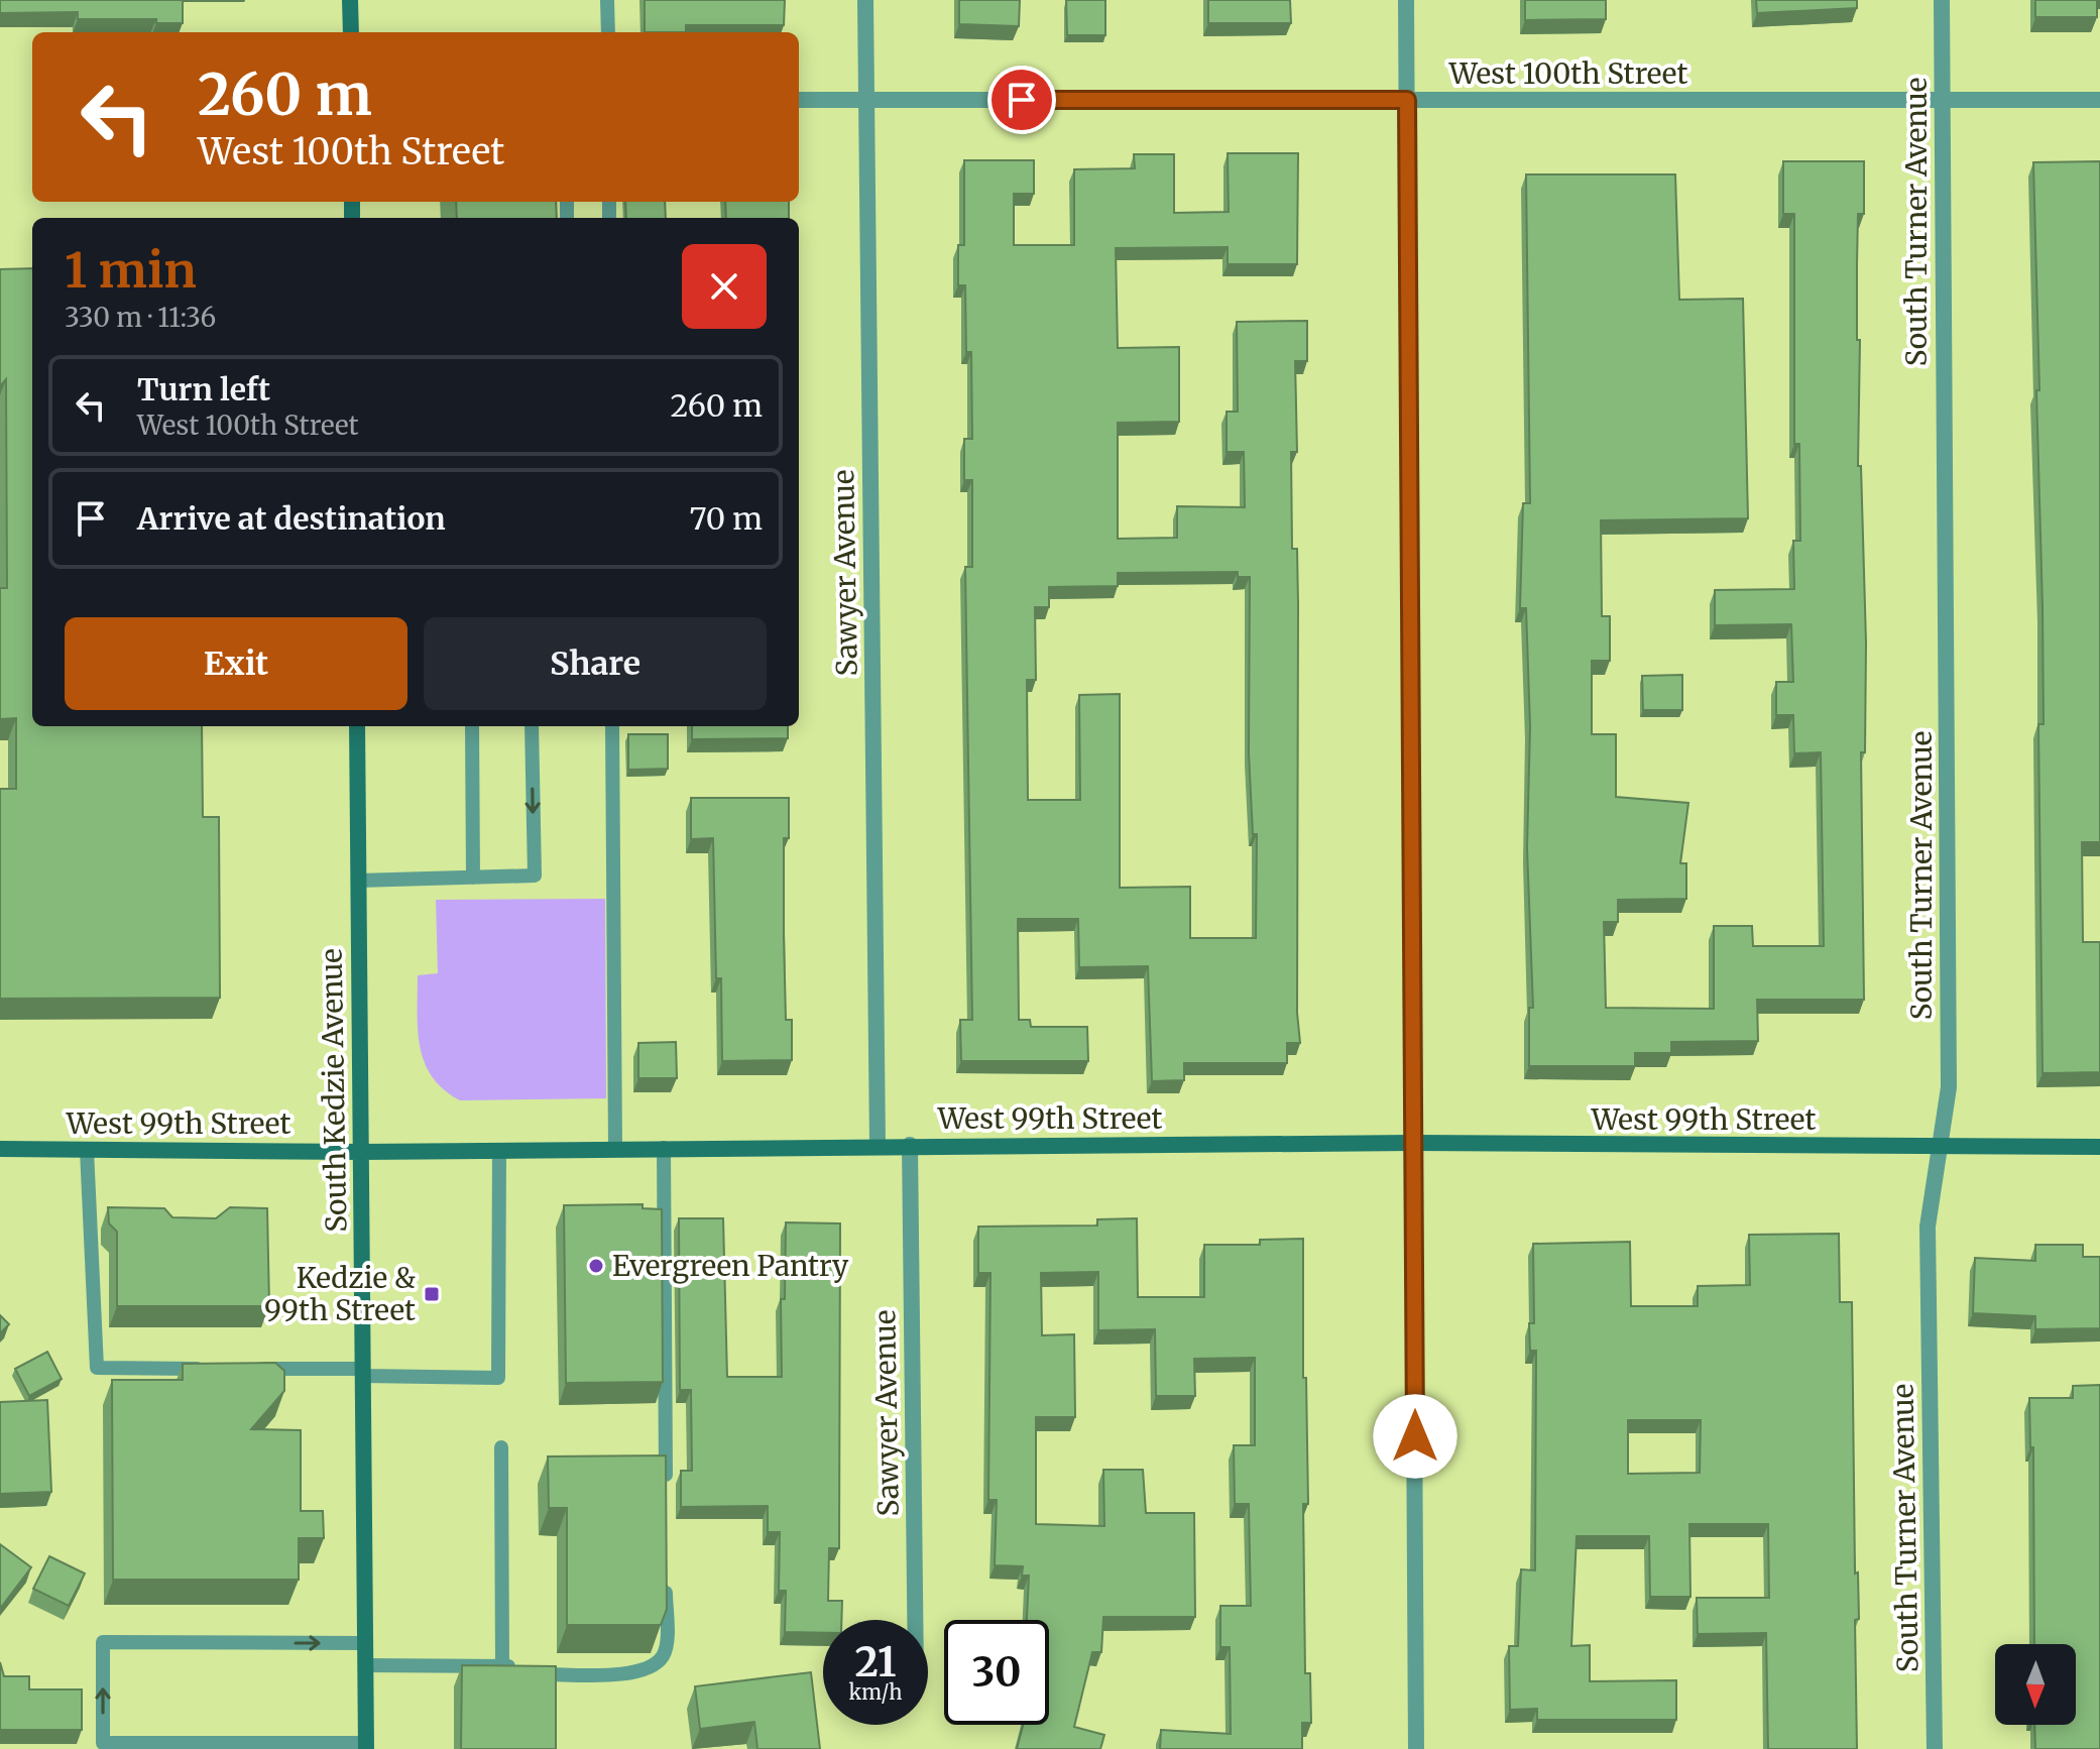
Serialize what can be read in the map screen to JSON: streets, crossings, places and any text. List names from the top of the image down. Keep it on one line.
{"streets":{"street":["West 100th Street","South Turner Avenue","Sawyer Avenue","South Kedzie Avenue","West 99th Street"]},"crossings":[["West 100th Street","South Turner Avenue"],["West 100th Street","Sawyer Avenue"],["South Turner Avenue","West 99th Street"],["Sawyer Avenue","West 99th Street"],["South Kedzie Avenue","West 99th Street"]],"places":{"other":["Evergreen Pantry"],"transit":["Kedzie & 99th Street"]},"north":"bottom","page":{"turn":["260 m","West 100th Street"],"heading":["1 min","330 m · 11:36"],"list":[{"name":"Turn left","note":"West 100th Street","value":"260 m"},{"name":"Arrive at destination","value":"70 m"}],"buttons":["Exit","Share"],"speed":"21 km/h","limit":"30"}}
